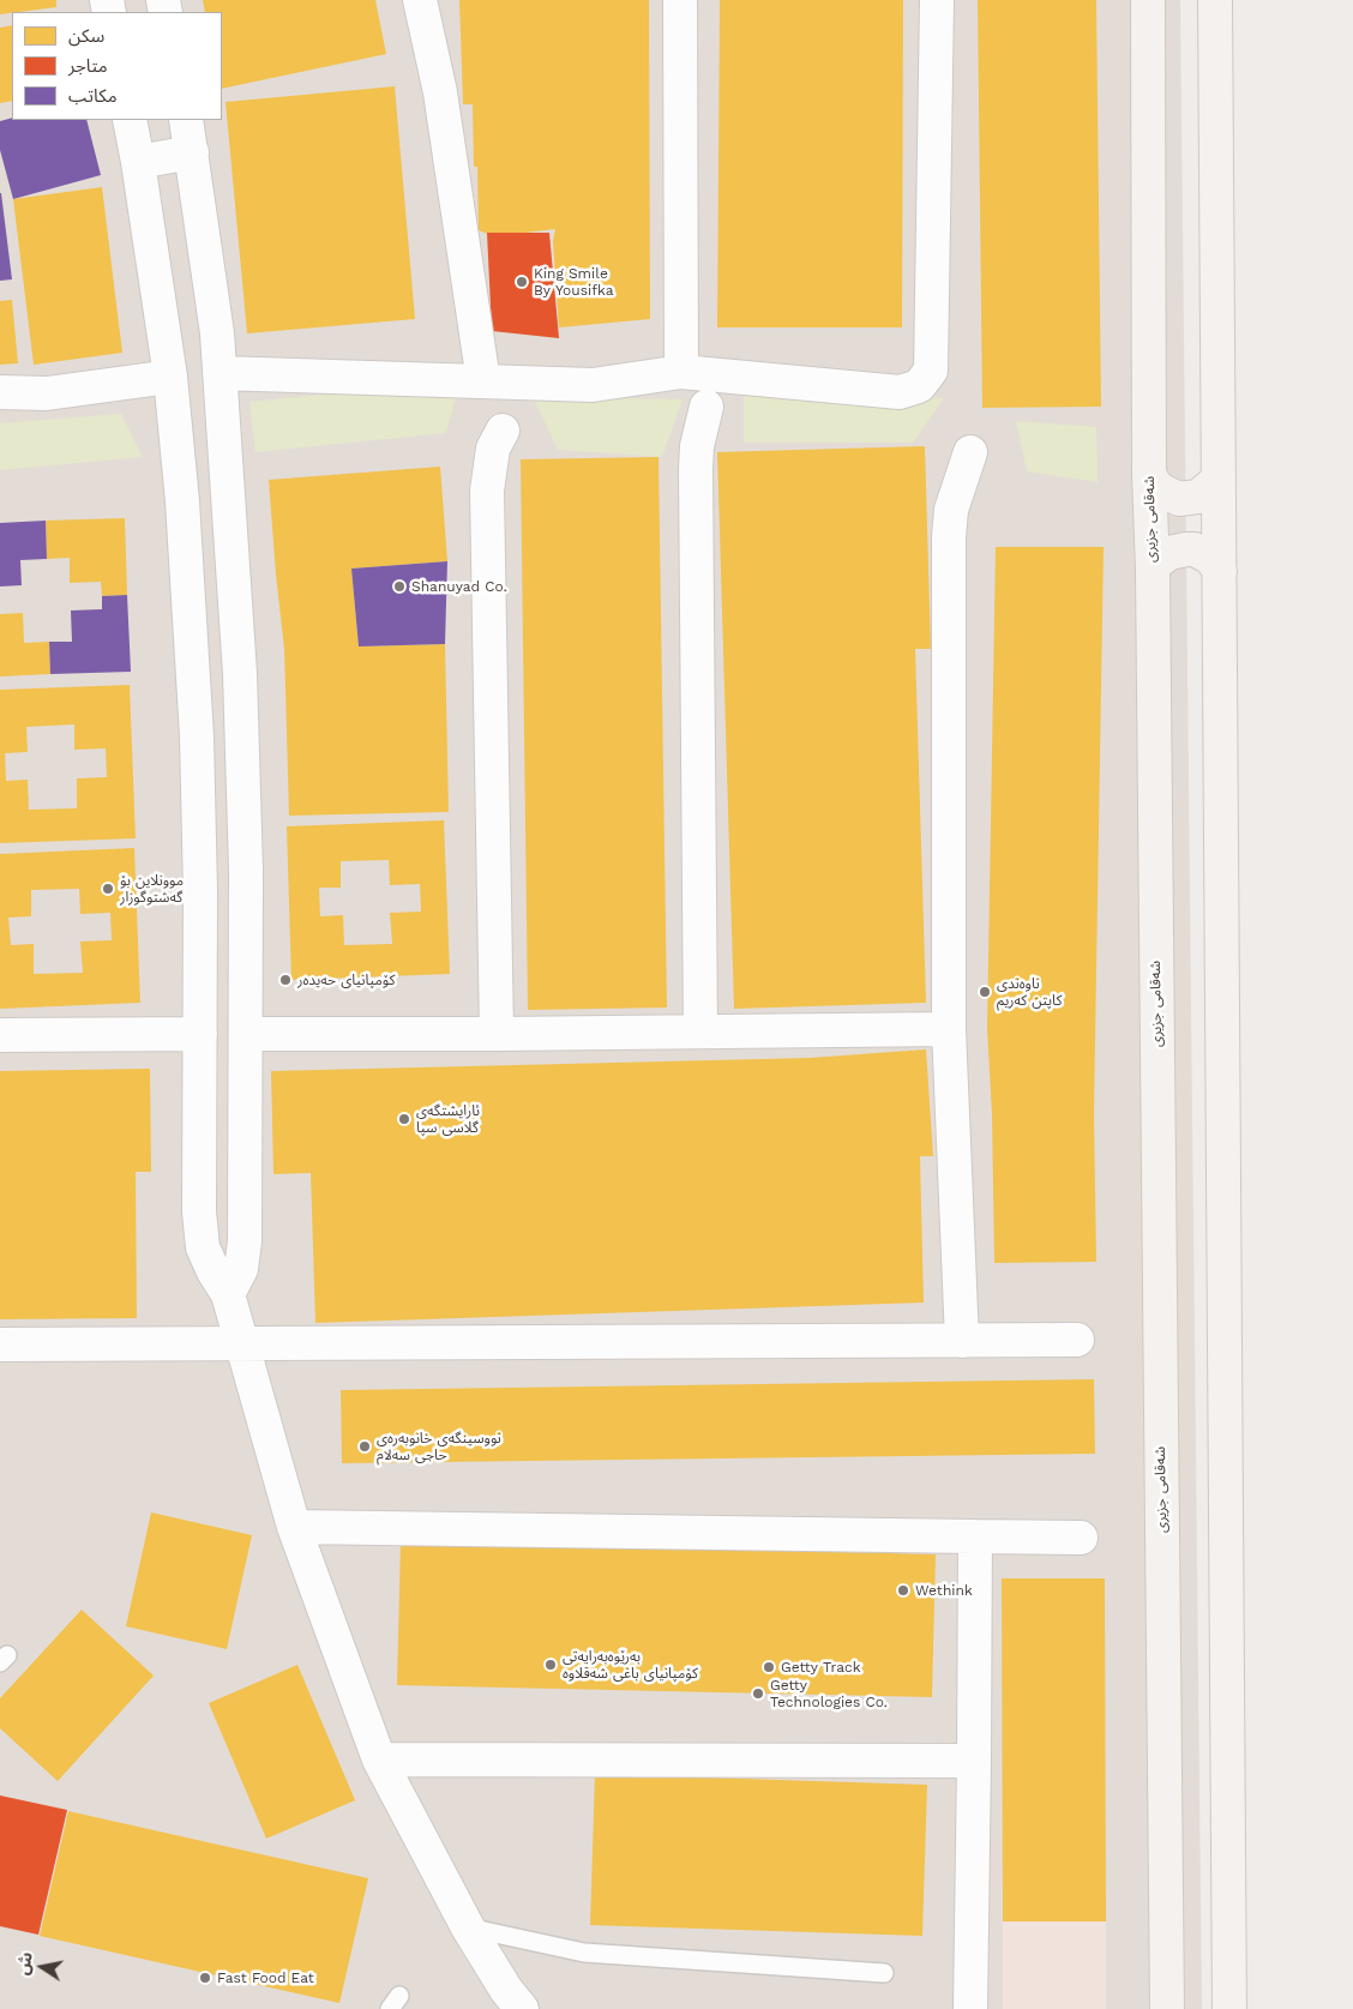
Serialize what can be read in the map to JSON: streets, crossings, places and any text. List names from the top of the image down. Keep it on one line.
{"streets":{"street":["شەقامی جزیری"]},"places":["King Smile By Yousifka","Shanuyad Co.","موونلاین بۆ گەشتوگوزار","کۆمپانیای حەیدەر","ناوەندی کاپتن کەریم","ئارایشتگەی گلاسی سپا","نووسینگەی خانوبەرەی حاجی سەلام","Wethink","بەرێوەبەرایەتی کۆمپانیای باغی شەقلاوە","Getty Track","Getty Technologies Co.","Fast Food Eat"],"legend":["سكن","متاجر","مكاتب"],"north":"left"}
